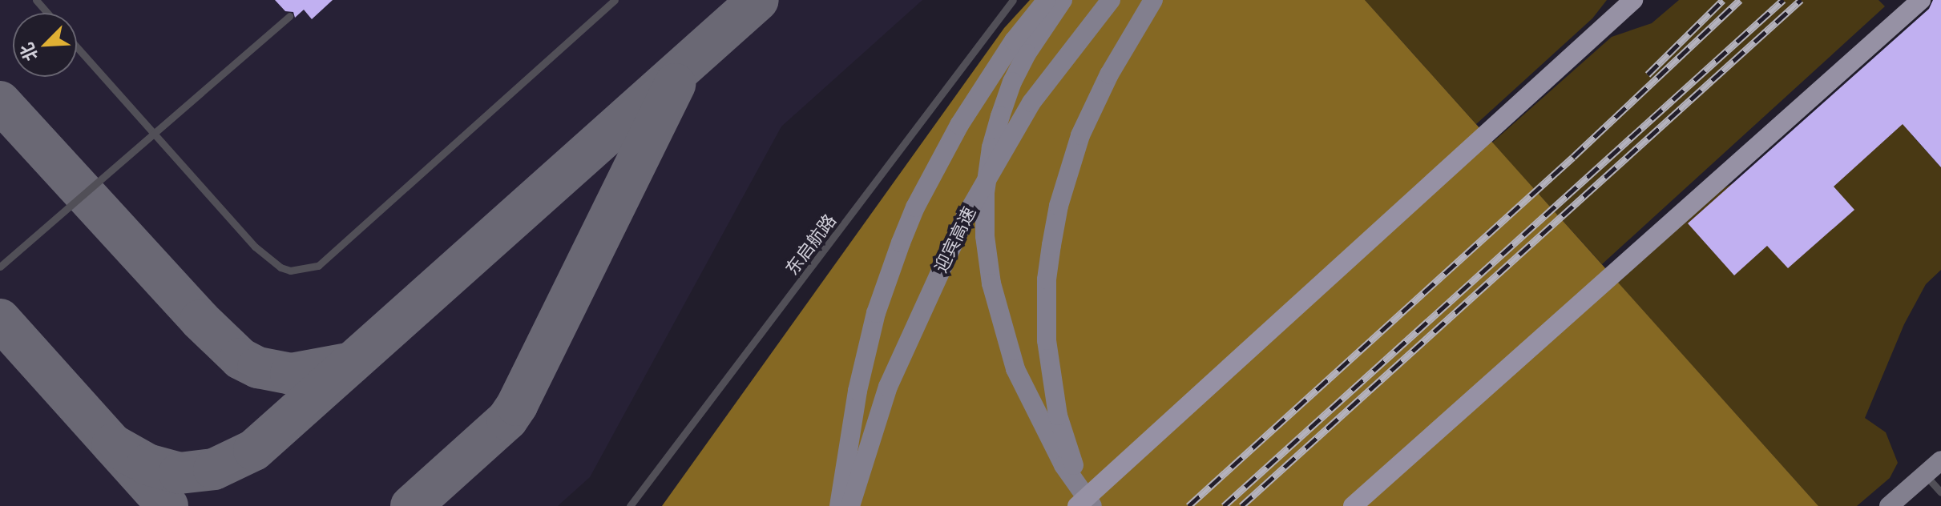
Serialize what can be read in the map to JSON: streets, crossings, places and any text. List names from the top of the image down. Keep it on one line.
{"streets":{"main road":["迎宾高速"],"lane":["东启航路"]},"north":"bottom left"}
